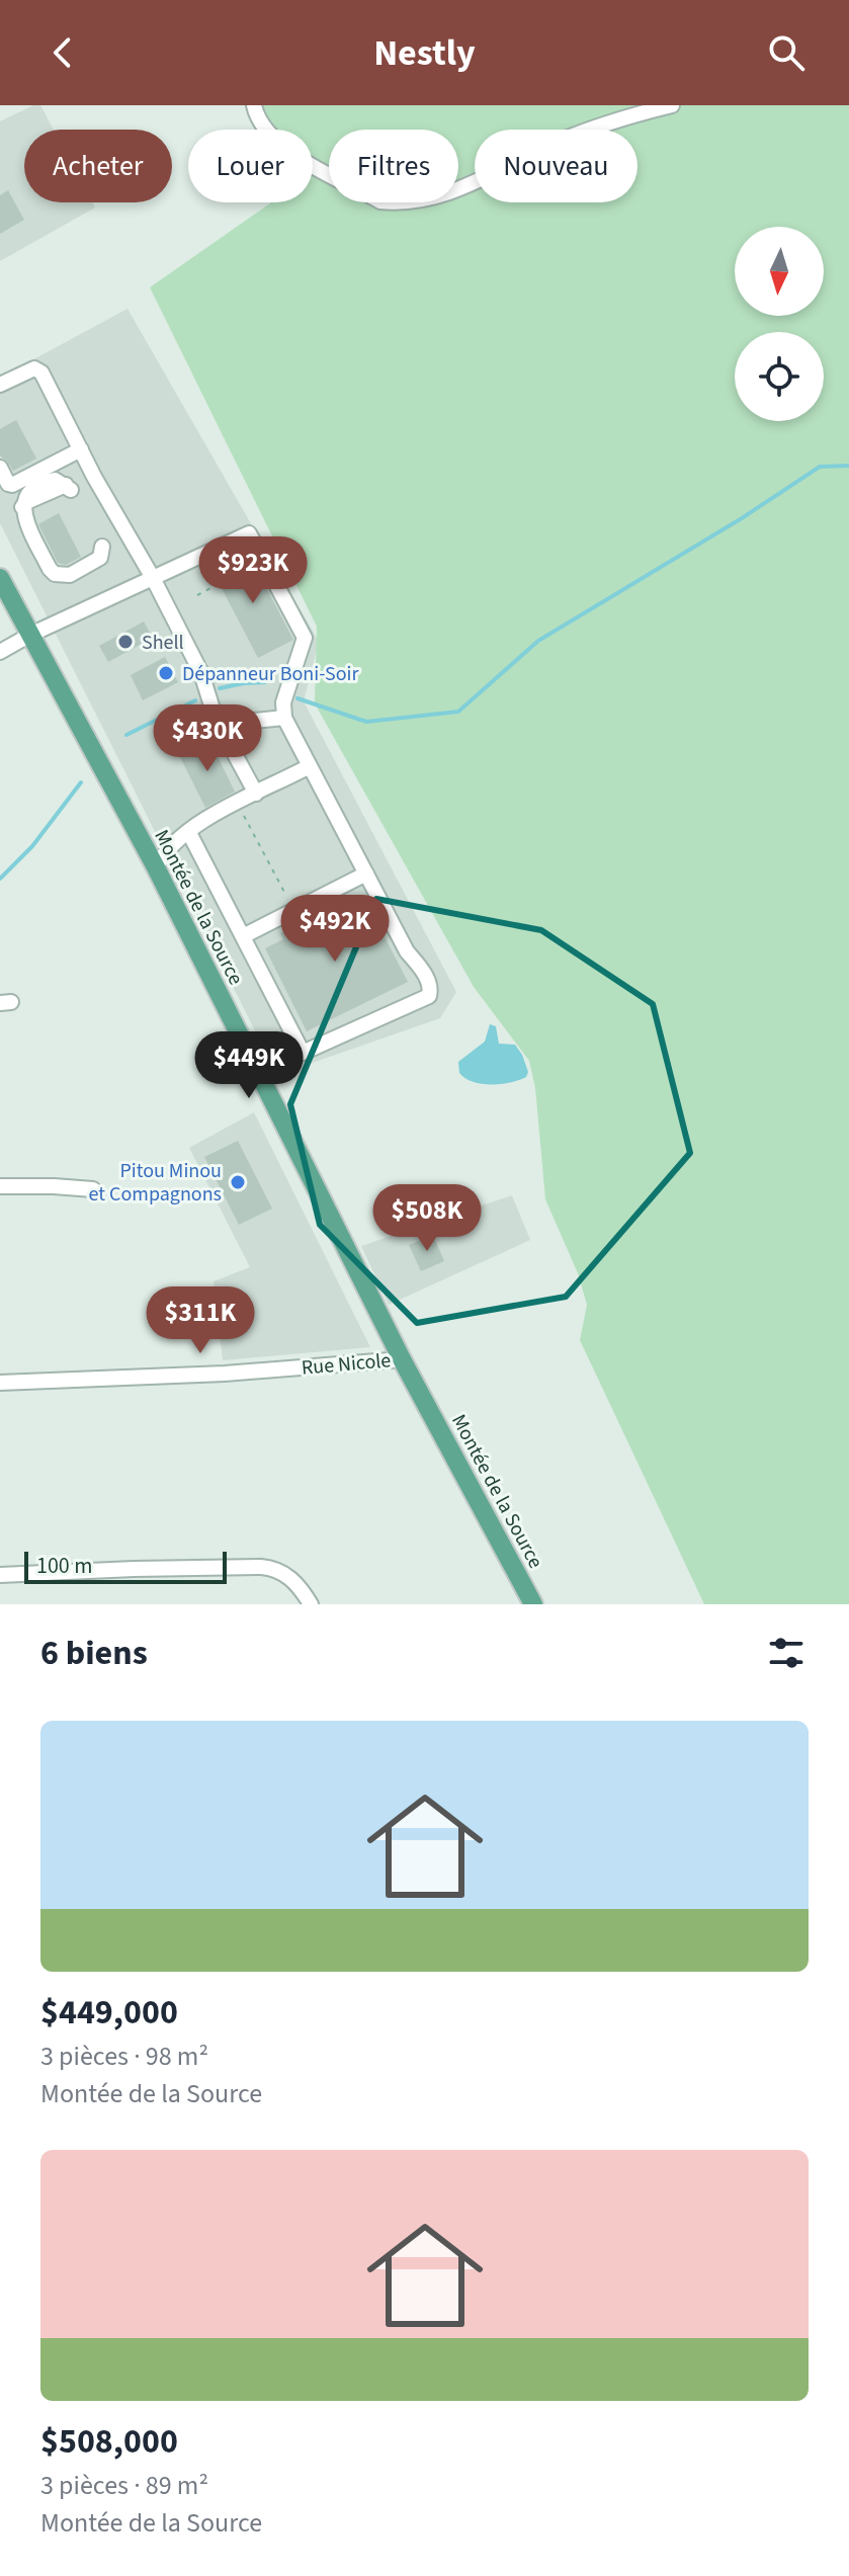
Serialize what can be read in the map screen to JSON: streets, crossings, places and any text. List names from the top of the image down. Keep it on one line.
{"streets":{"main road":["Montée de la Source"],"street":["Rue Nicole"]},"crossings":[["Montée de la Source","Rue Nicole"]],"places":["Shell","Dépanneur Boni-Soir","Pitou Minou et Compagnons"],"scale_bar":"100 m","north":"bottom","page":{"header":"Nestly","chip":["Acheter","Louer","Filtres","Nouveau"],"price":["$923K","$430K","$492K","$449K","$508K","$311K"],"scale":"100 m","heading":"6 biens","list":[{"name":"$449,000","note":"3 pièces · 98 m² · Montée de la Source"},{"name":"$508,000","note":"3 pièces · 89 m² · Montée de la Source"}]}}
